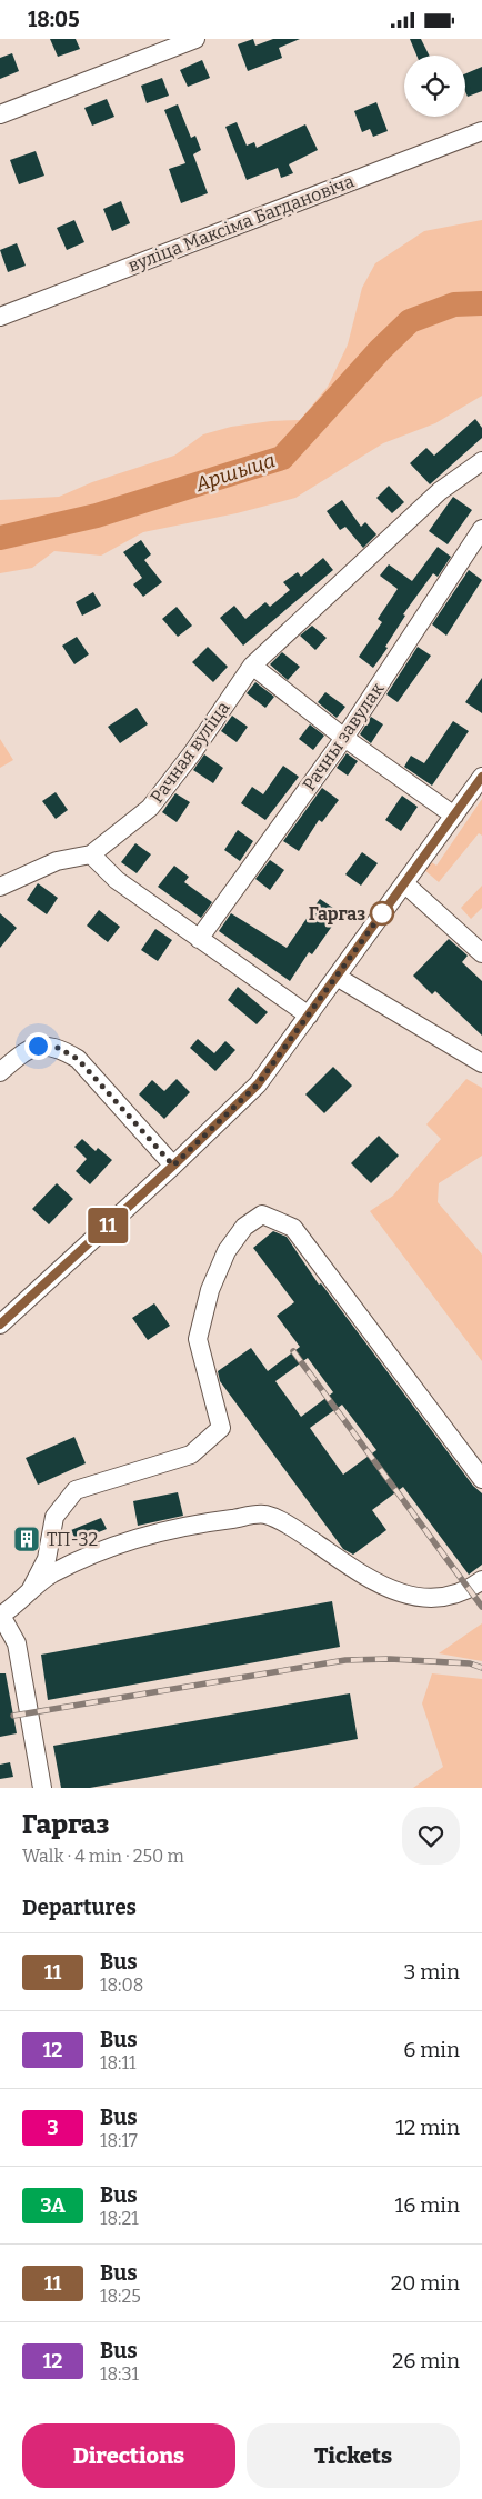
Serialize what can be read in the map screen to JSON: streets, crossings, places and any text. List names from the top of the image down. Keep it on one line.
{"streets":{"street":["вуліца Максіма Багдановіча","Рачны завулак","Рачная вуліца"]},"water":["Аршыца"],"places":{"other":["Гаргаз"],"building":["ТП-32"]},"lines":["bus line 11"],"page":{"status":"18:05","on_map":"11","heading":[["Гаргаз","Walk · 4 min · 250 m"],"Departures"],"list":[{"mark":"11","name":"Bus","note":"18:08","value":"3 min"},{"mark":"12","name":"Bus","note":"18:11","value":"6 min"},{"mark":"3","name":"Bus","note":"18:17","value":"12 min"},{"mark":"3А","name":"Bus","note":"18:21","value":"16 min"},{"mark":"11","name":"Bus","note":"18:25","value":"20 min"},{"mark":"12","name":"Bus","note":"18:31","value":"26 min"}],"buttons":["Directions","Tickets"]}}
